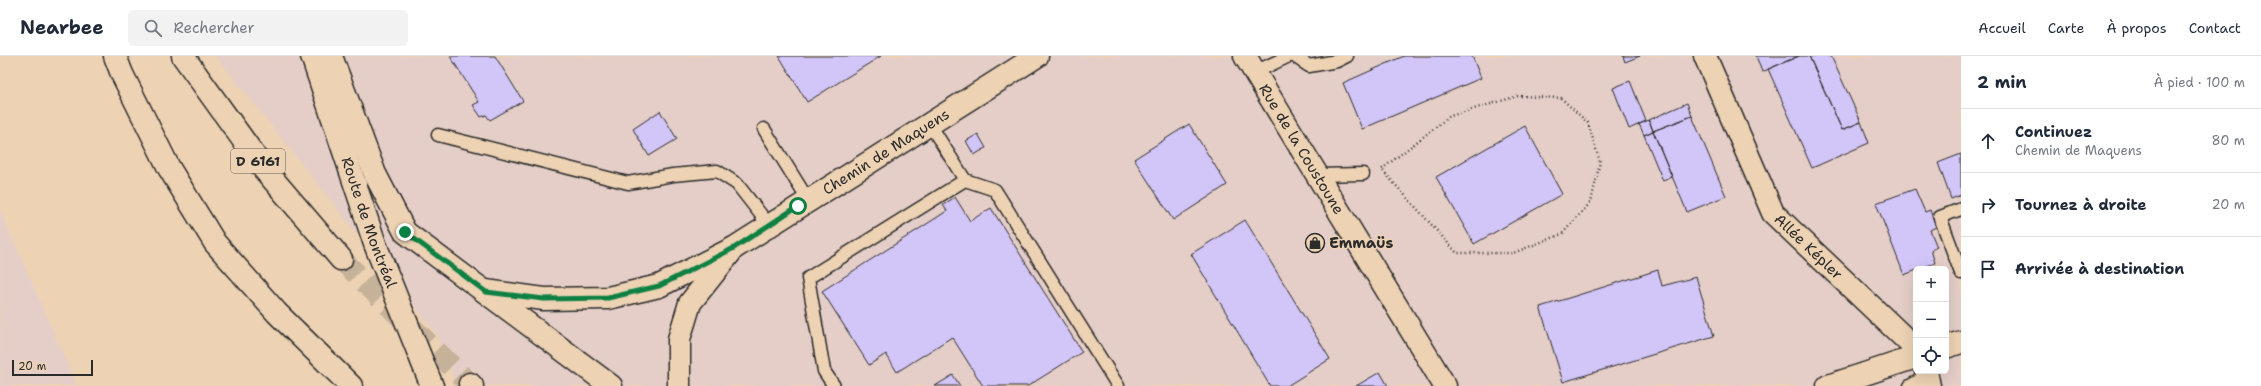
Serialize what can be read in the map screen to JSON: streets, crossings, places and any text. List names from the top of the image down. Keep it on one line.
{"streets":{"street":["Rue de la Coustoune","Chemin de Maquens","D 6161","Route de Montréal","Allée Képler"]},"places":{"shop":["Emmaüs"]},"scale_bar":"20 m","page":{"header":"Nearbee","search":"Rechercher","nav":["Accueil","Carte","À propos","Contact"],"heading":["2 min","À pied · 100 m"],"list":[["Continuez","Chemin de Maquens","80 m"],["Tournez à droite","20 m"],"Arrivée à destination"],"map_buttons":["+","−"],"scale":"20 m"}}
